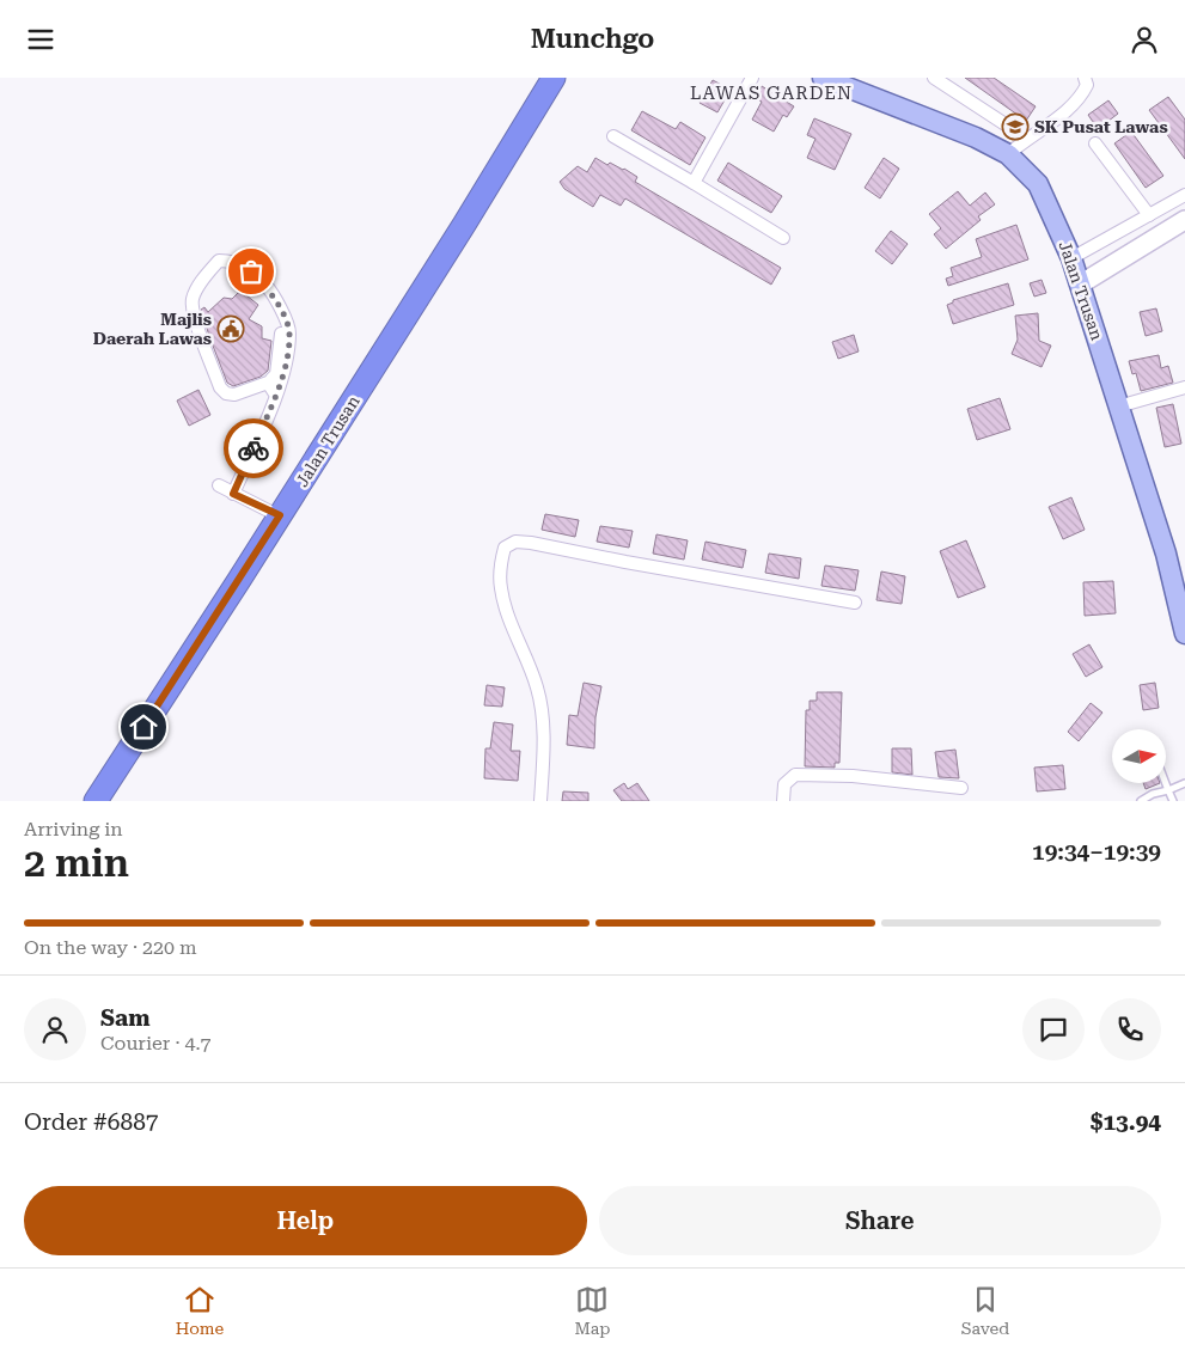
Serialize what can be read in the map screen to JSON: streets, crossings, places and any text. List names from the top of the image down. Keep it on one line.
{"streets":{"highway":["Jalan Trusan"]},"districts":["LAWAS GARDEN"],"places":{"school or university":["SK Pusat Lawas"],"public building":["Majlis Daerah Lawas"]},"north":"right","page":{"header":"Munchgo","heading":["2 min","Arriving in","19:34–19:39"],"panel":["Sam","Courier · 4.7","Order #6887","$13.94"],"bar":"On the way · 220 m","buttons":["Help","Share"],"tabs":["Home","Map","Saved"]}}
